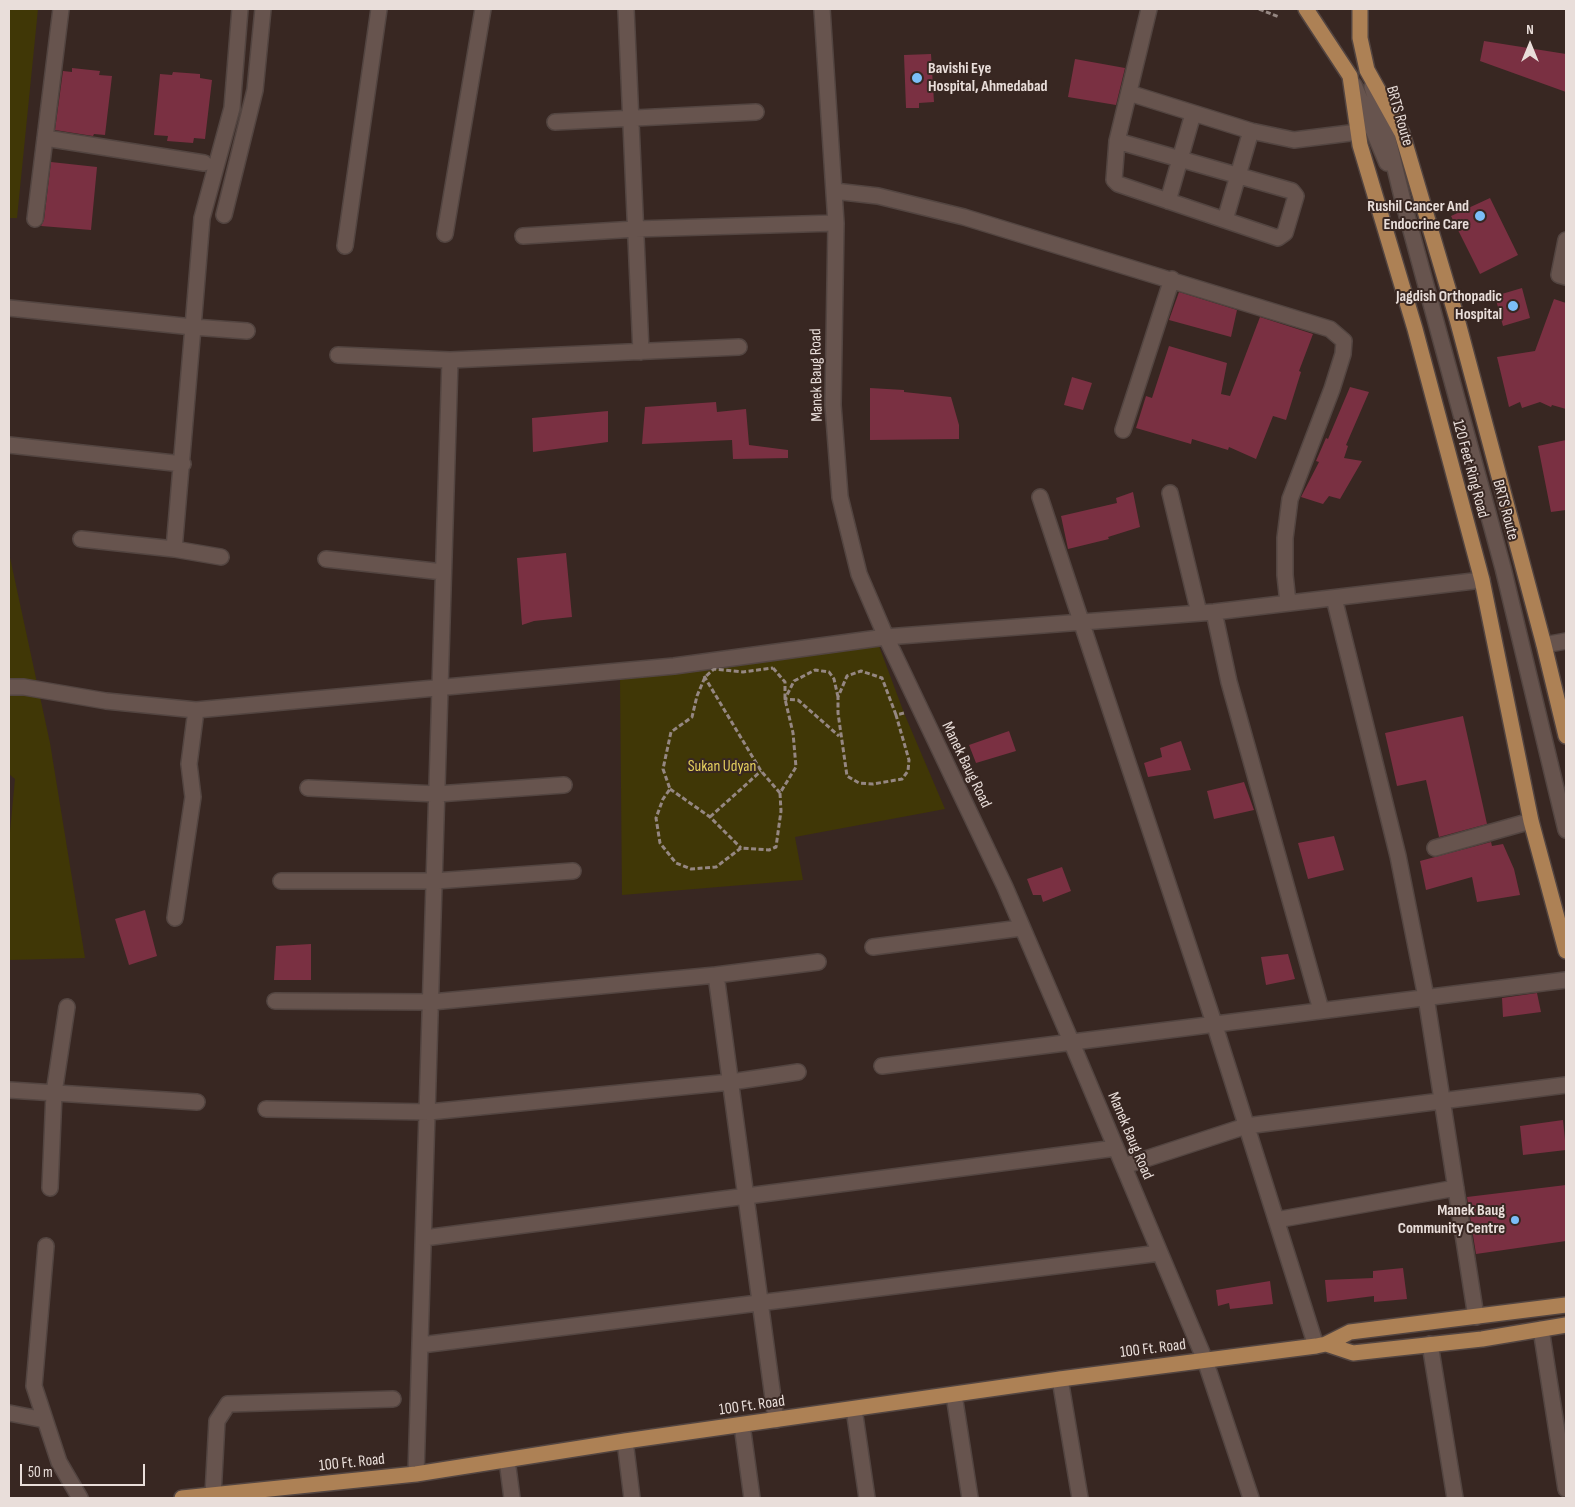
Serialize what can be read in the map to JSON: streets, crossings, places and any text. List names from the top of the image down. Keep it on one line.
{"streets":{"main road":["120 Feet Ring Road","100 Ft. Road"],"street":["BRTS Route","Manek Baug Road"]},"crossings":[["BRTS Route","120 Feet Ring Road"],["Manek Baug Road","100 Ft. Road"]],"parks":["Sukan Udyan"],"places":["Bavishi Eye Hospital, Ahmedabad","Rushil Cancer And Endocrine Care","Jagdish Orthopadic Hospital","Manek Baug Community Centre"],"scale_bar":"50 m","north":"top"}
